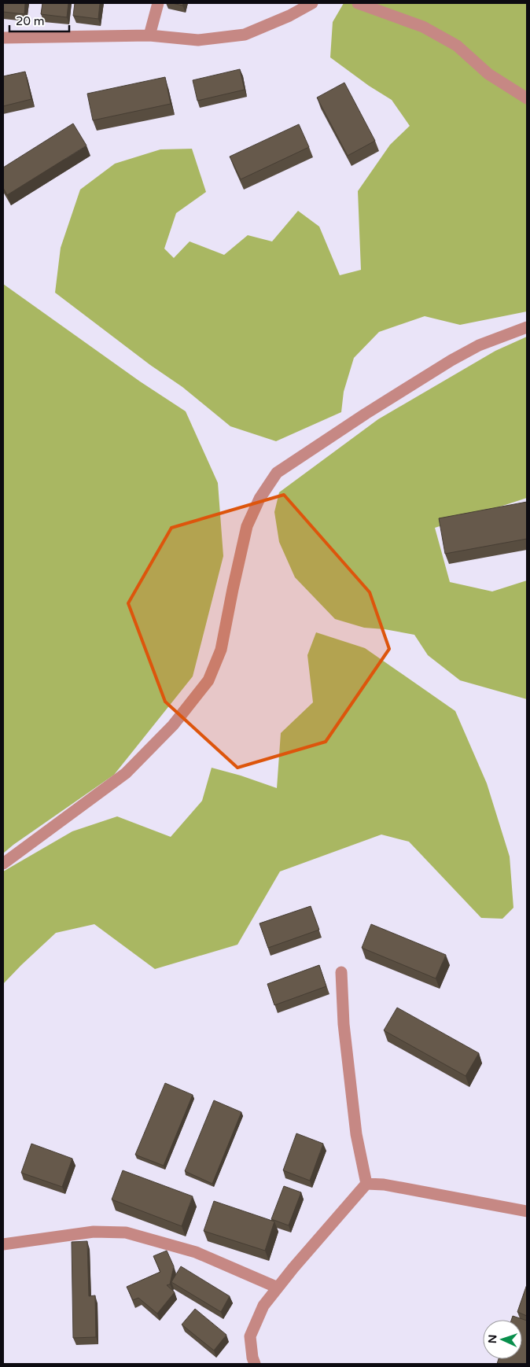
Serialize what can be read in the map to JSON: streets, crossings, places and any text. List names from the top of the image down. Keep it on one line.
{"scale_bar":"20 m","north":"left"}
